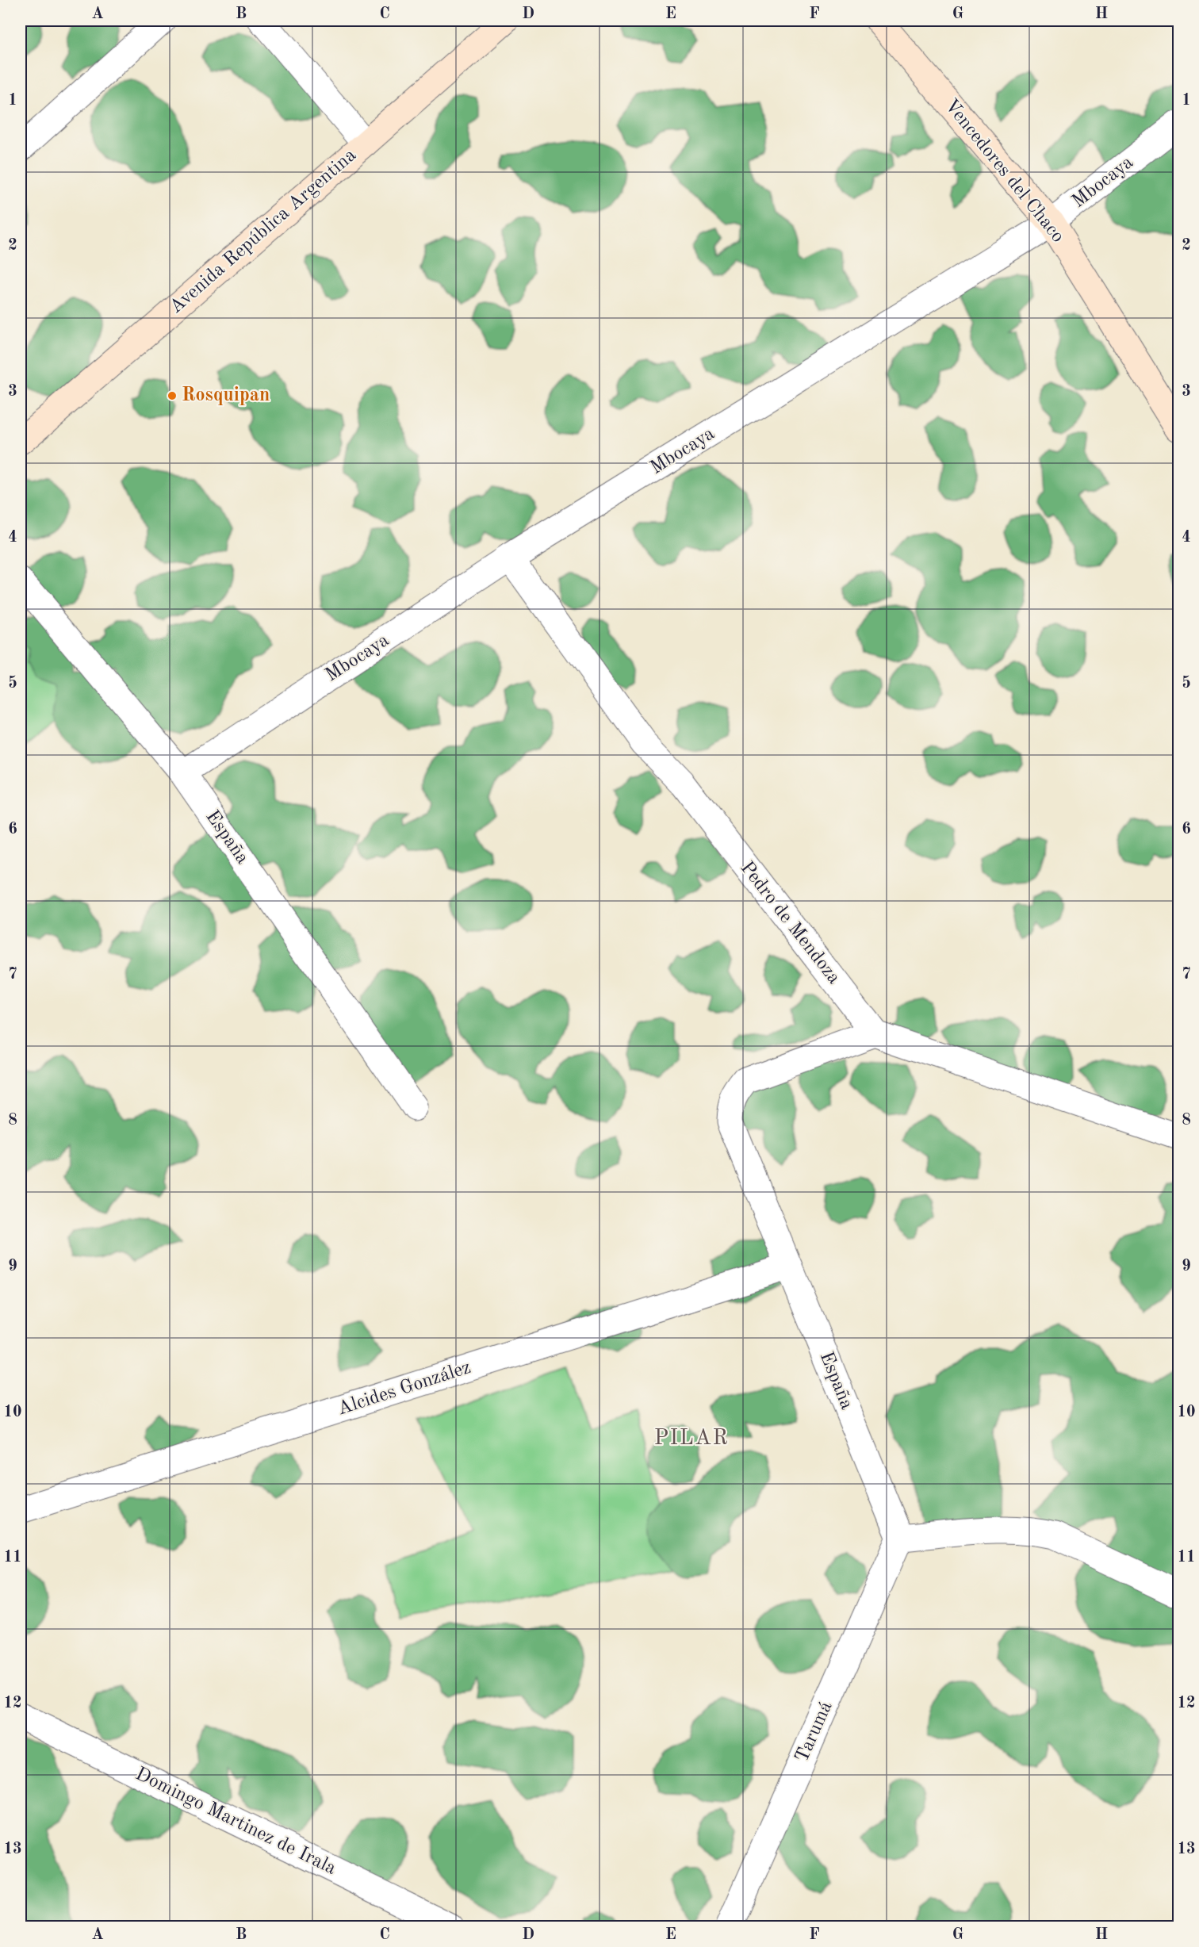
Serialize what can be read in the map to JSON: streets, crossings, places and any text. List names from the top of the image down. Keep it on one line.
{"streets":{"main road":["Vencedores del Chaco","Avenida República Argentina"],"street":["Mbocaya","España","Pedro de Mendoza","Alcides González","Tarumá","Domingo Martinez de Irala"]},"crossings":[["Vencedores del Chaco","Mbocaya"],["Mbocaya","España"],["Mbocaya","Pedro de Mendoza"],["España","Pedro de Mendoza"],["España","Alcides González"],["España","Tarumá"]],"districts":["PILAR"],"places":["Rosquipan"],"grid":{"columns":["A","B","C","D","E","F","G","H"],"rows":["1","2","3","4","5","6","7","8","9","10","11","12","13"]}}
